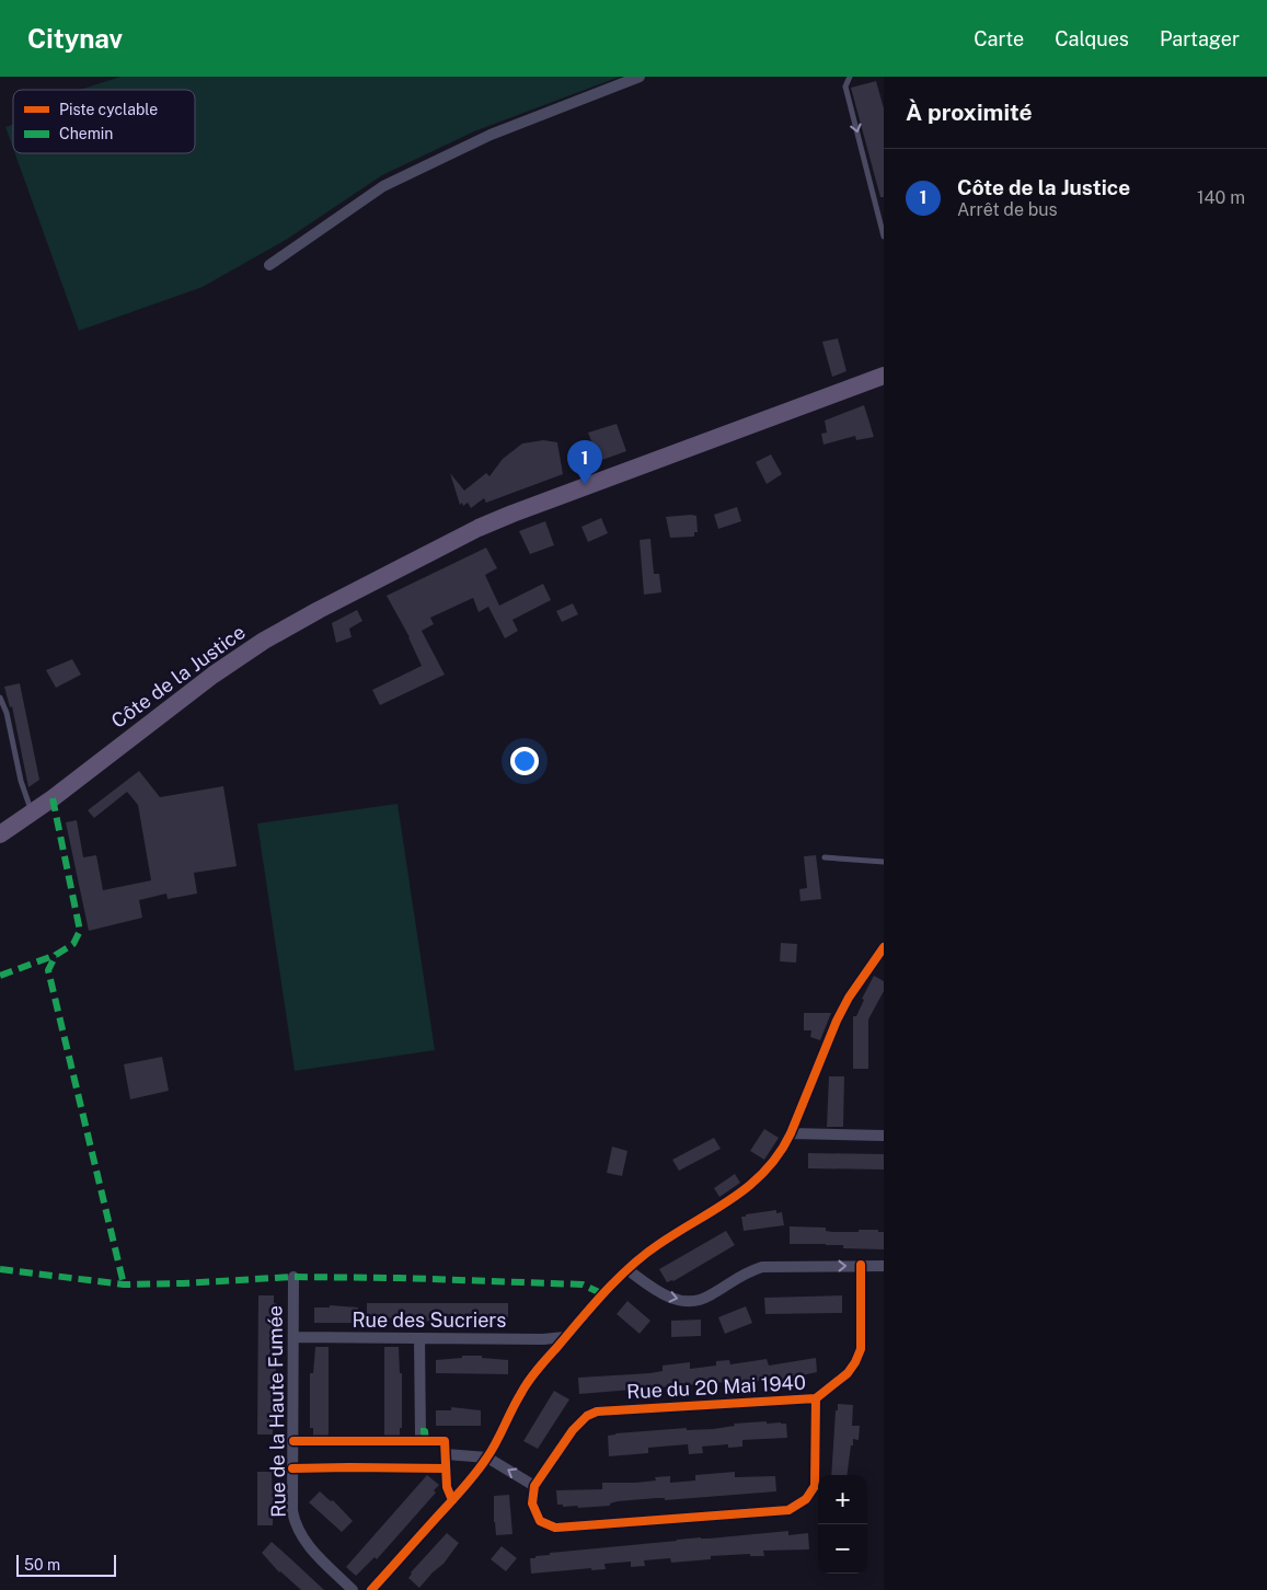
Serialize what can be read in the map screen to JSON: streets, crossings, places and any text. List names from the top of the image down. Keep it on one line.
{"streets":{"main road":["Côte de la Justice"],"street":["Rue des Sucriers","Rue du 20 Mai 1940","Rue de la Haute Fumée"]},"crossings":[["Rue des Sucriers","Rue de la Haute Fumée"]],"legend":["Piste cyclable","Chemin"],"scale_bar":"50 m","page":{"header":"Citynav","nav":["Carte","Calques","Partager"],"heading":"À proximité","list":[{"mark":"1","name":"Côte de la Justice","note":"Arrêt de bus","value":"140 m"}],"pins":"1","map_buttons":["+","−"],"scale":"50 m"}}
